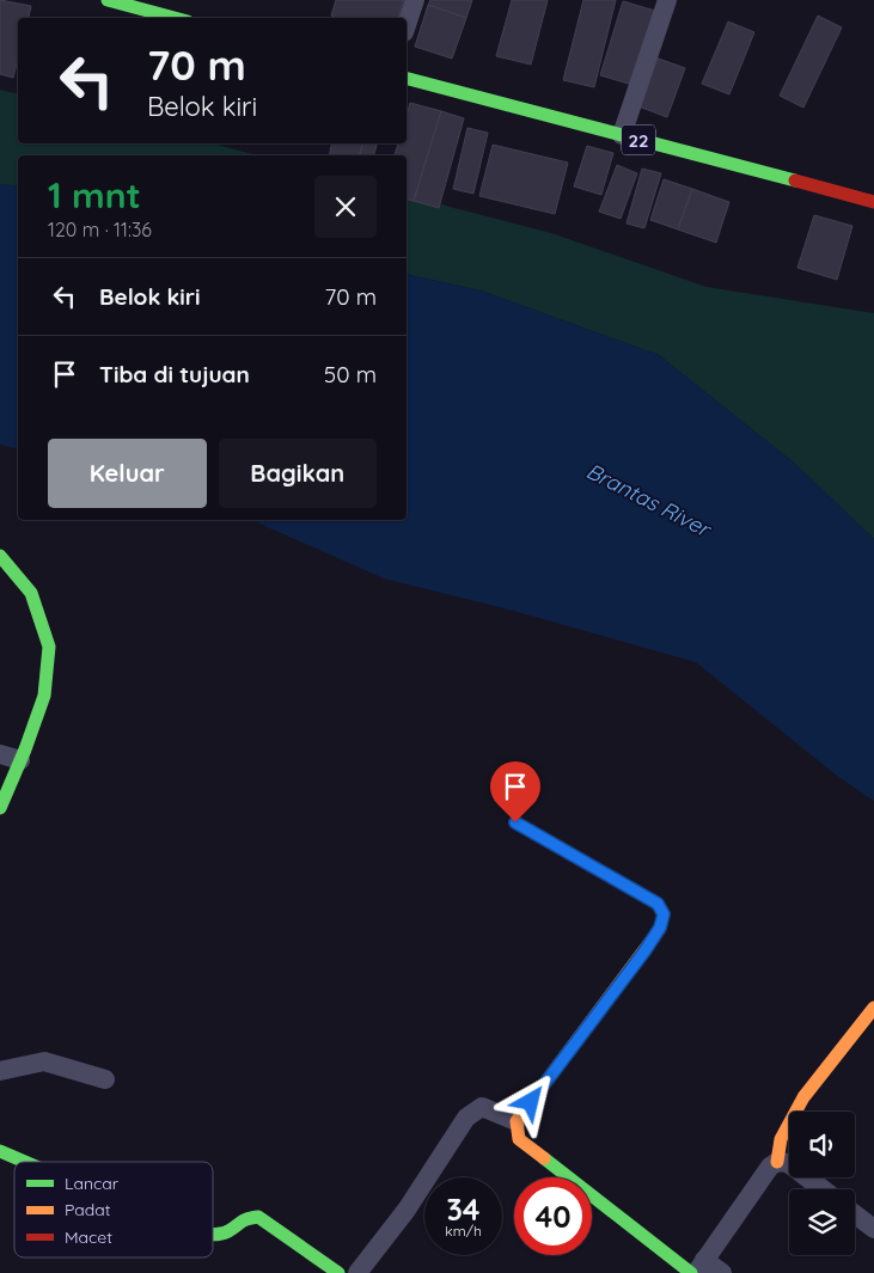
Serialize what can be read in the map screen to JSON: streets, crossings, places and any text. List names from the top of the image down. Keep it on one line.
{"streets":{"main road":["22"]},"water":["Brantas River"],"legend":["Lancar","Padat","Macet"],"page":{"turn":["70 m","Belok kiri"],"heading":["1 mnt","120 m · 11:36"],"list":[{"name":"Belok kiri","value":"70 m"},{"name":"Tiba di tujuan","value":"50 m"}],"buttons":["Keluar","Bagikan"],"speed":"34 km/h","limit":"40"}}
